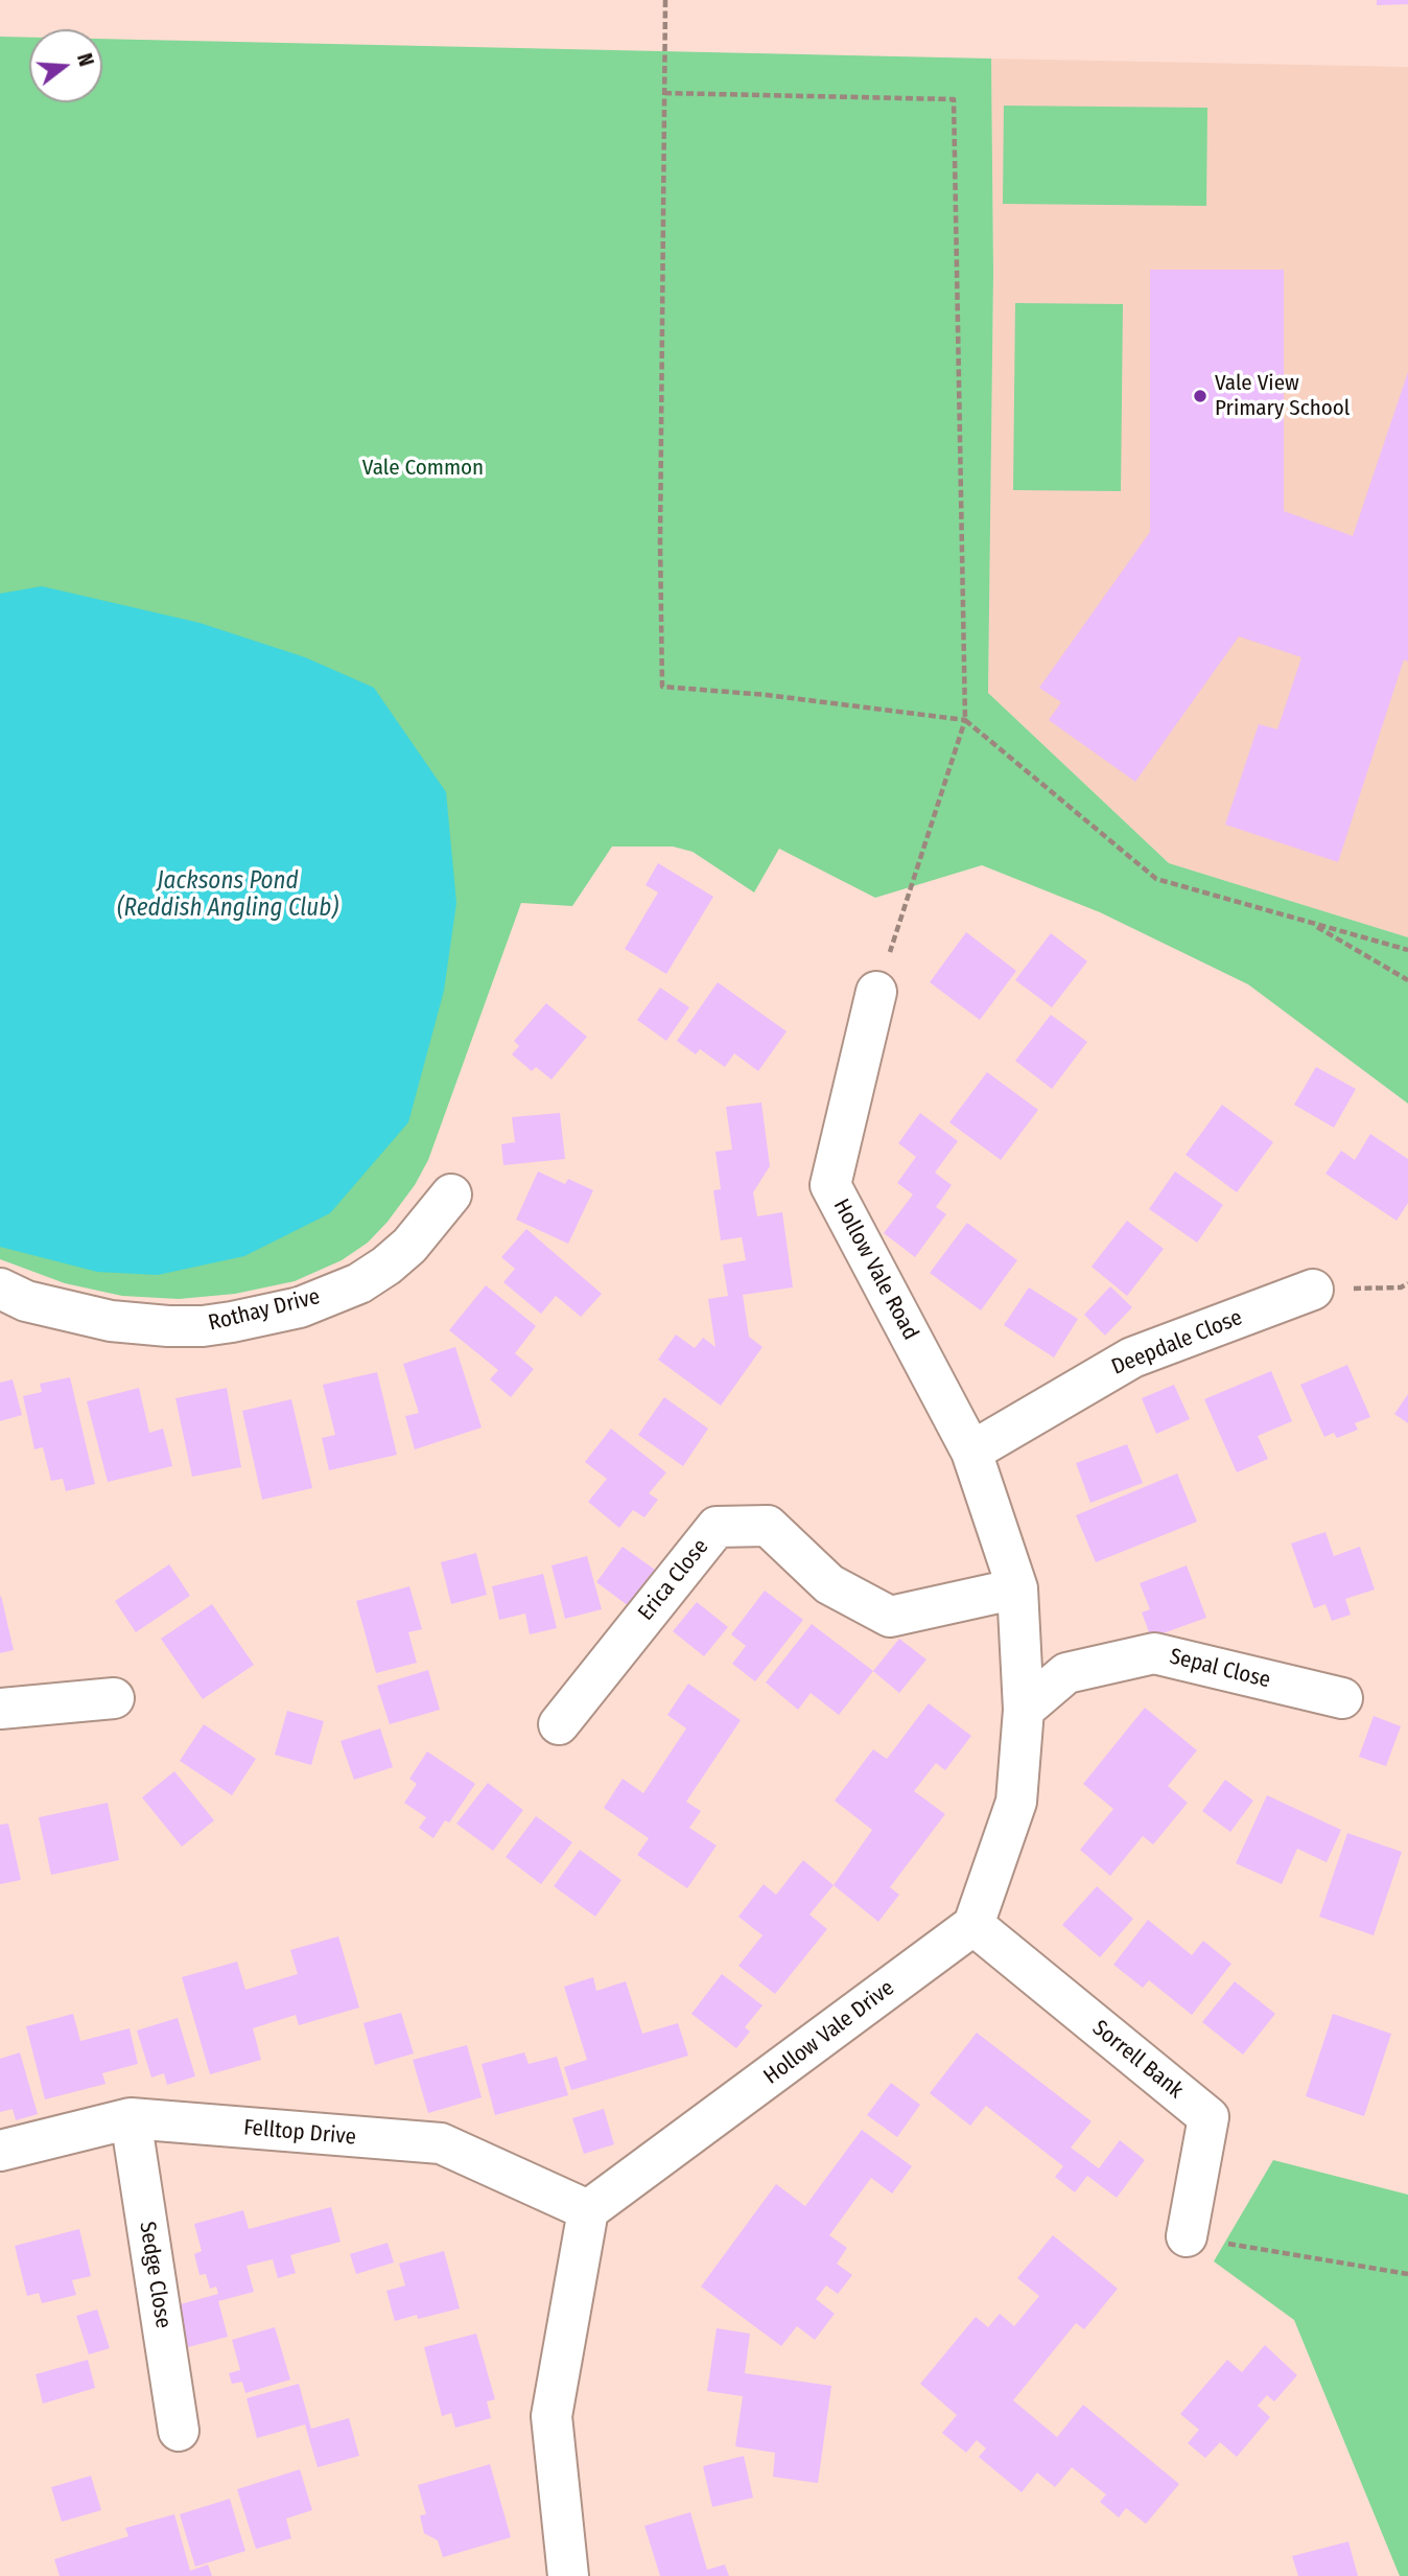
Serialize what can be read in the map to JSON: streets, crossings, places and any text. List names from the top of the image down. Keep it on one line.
{"streets":{"street":["Hollow Vale Road","Rothay Drive","Deepdale Close","Erica Close","Sepal Close","Hollow Vale Drive","Sorrell Bank","Felltop Drive","Sedge Close"]},"crossings":[["Hollow Vale Road","Deepdale Close"],["Hollow Vale Drive","Sorrell Bank"],["Hollow Vale Drive","Felltop Drive"],["Felltop Drive","Sedge Close"]],"water":["Jacksons Pond (Reddish Angling Club)"],"parks":["Vale Common"],"places":["Vale View Primary School"],"north":"right"}
